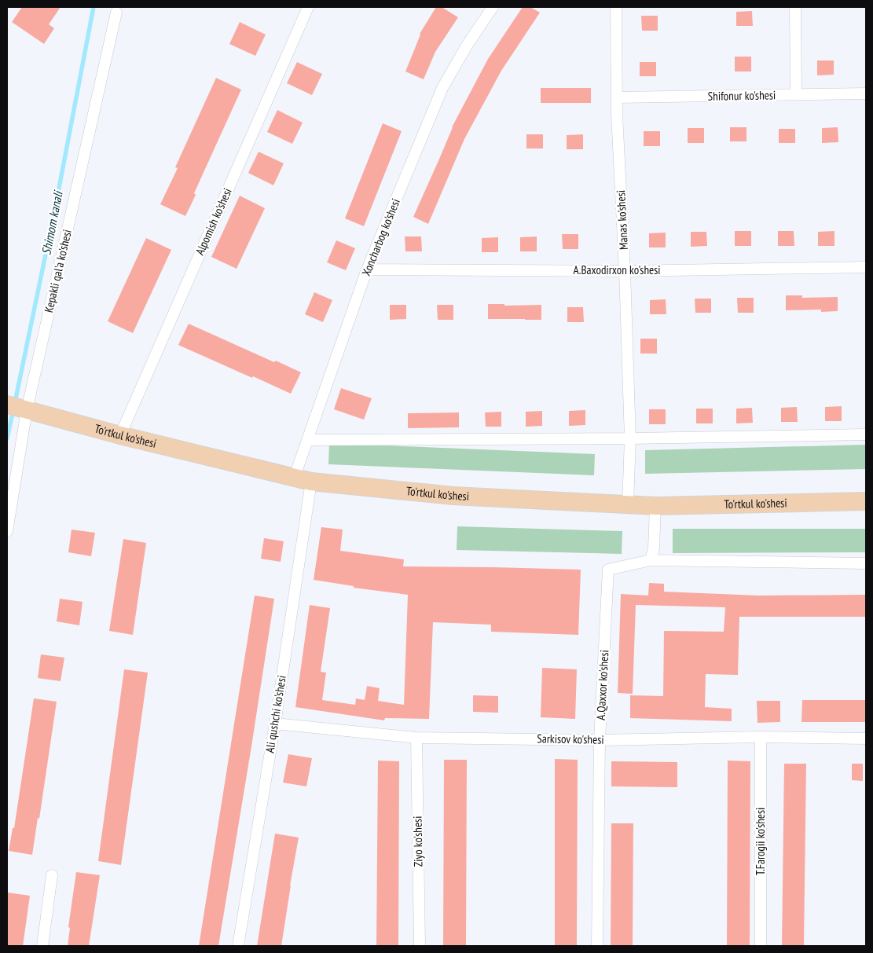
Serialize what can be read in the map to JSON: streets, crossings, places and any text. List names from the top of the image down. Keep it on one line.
{"streets":{"main road":["To'rtkul ko'shesi"],"street":["Shifonur ko'shesi","Manas ko'shesi","Alpomish ko'shesi","Xoncharbog ko'shesi","A.Baxodirxon ko'shesi","Kepakli qal'a ko'shesi","A.Qaxxor ko'shesi","Ali qushchi ko'shesi","Sarkisov ko'shesi","Ziyo ko'shesi","T.Farogii ko'shesi"]},"crossings":[["Shifonur ko'shesi","Manas ko'shesi"],["Manas ko'shesi","A.Baxodirxon ko'shesi"],["Manas ko'shesi","To'rtkul ko'shesi"],["Alpomish ko'shesi","To'rtkul ko'shesi"],["Xoncharbog ko'shesi","A.Baxodirxon ko'shesi"],["Xoncharbog ko'shesi","To'rtkul ko'shesi"],["Xoncharbog ko'shesi","Ali qushchi ko'shesi"],["Kepakli qal'a ko'shesi","To'rtkul ko'shesi"],["To'rtkul ko'shesi","Ali qushchi ko'shesi"],["A.Qaxxor ko'shesi","Sarkisov ko'shesi"],["Ali qushchi ko'shesi","Sarkisov ko'shesi"],["Sarkisov ko'shesi","Ziyo ko'shesi"],["Sarkisov ko'shesi","T.Farogii ko'shesi"]],"water":["Shimom kanali"]}
